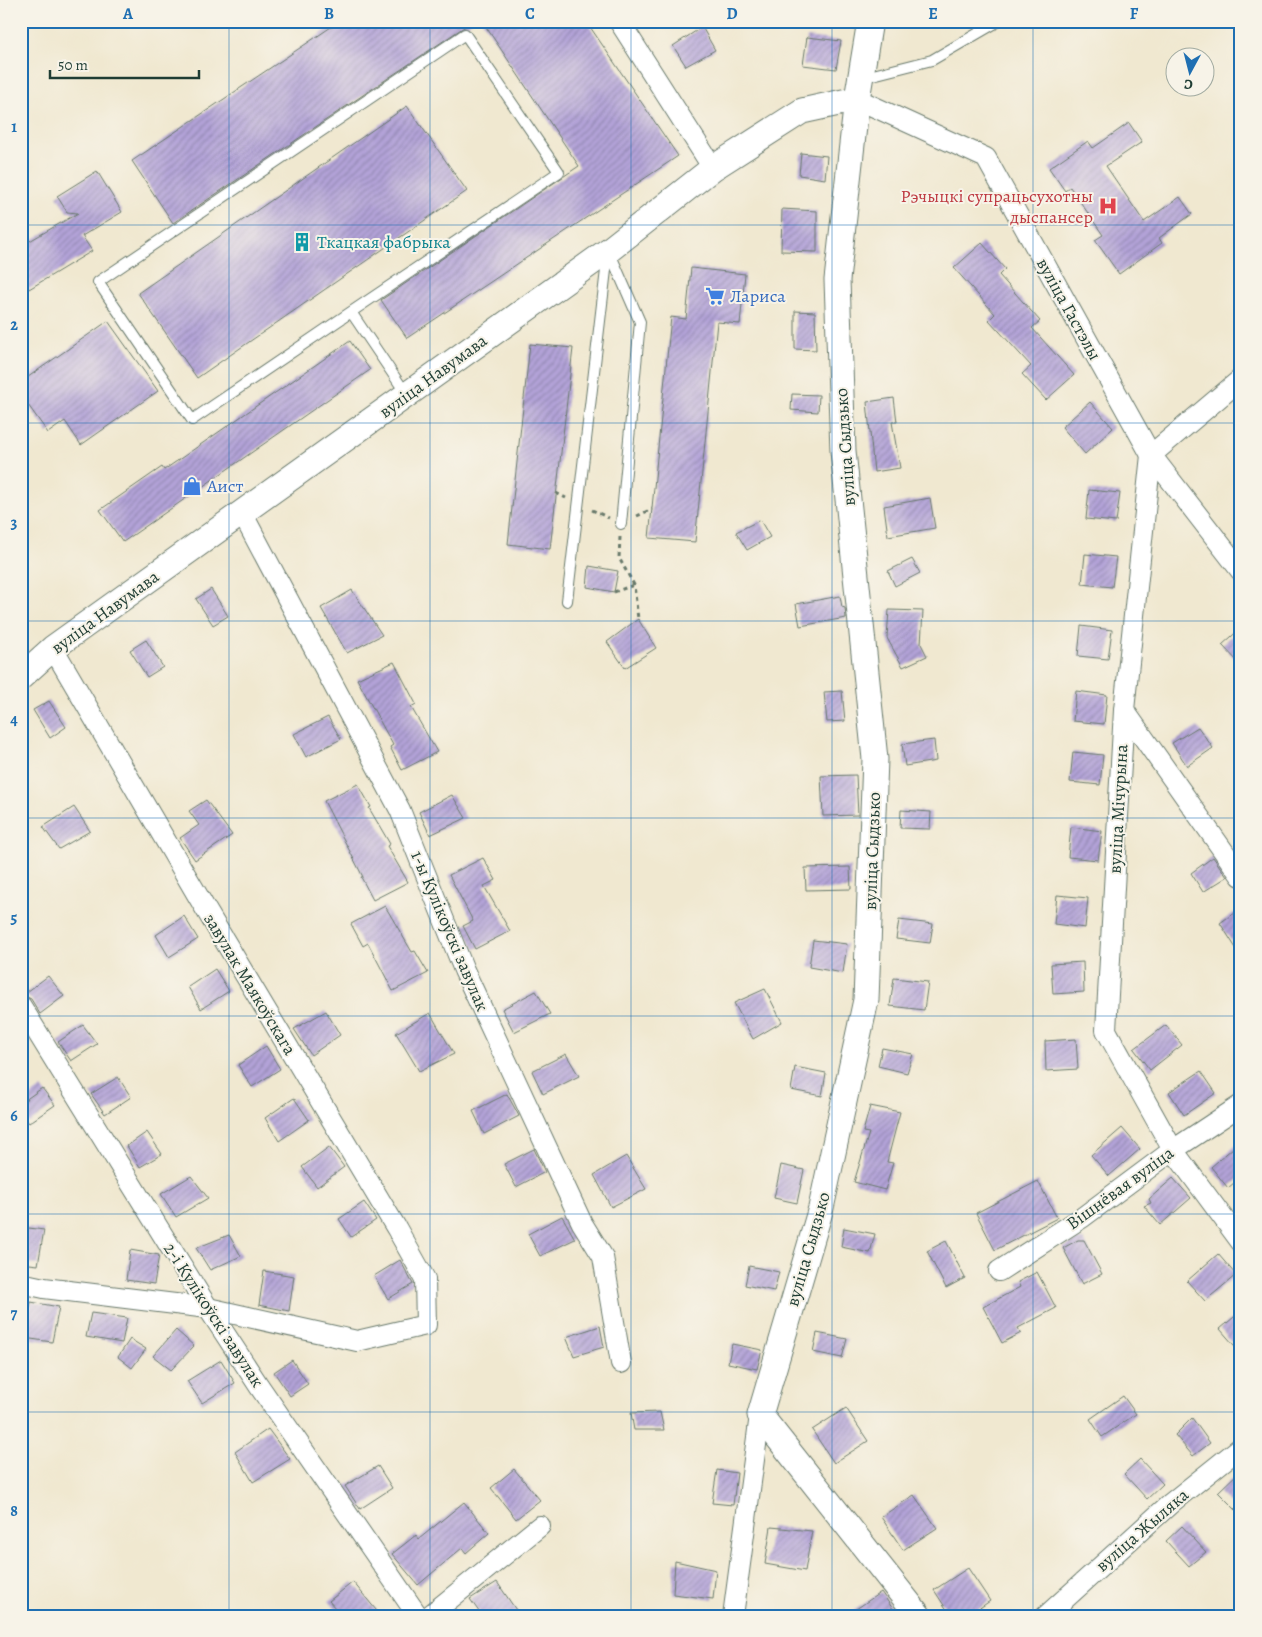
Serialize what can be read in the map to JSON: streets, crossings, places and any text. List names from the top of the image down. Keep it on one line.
{"streets":{"street":["вуліца Гастэлы","вуліца Навумава","вуліца Сыдзько","вуліца Мічурына","1-ы Кулікоўскі завулак","завулак Маякоўскага","Вішнёвая вуліца","2-і Кулікоўскі завулак","вуліца Жыляка"]},"crossings":[["вуліца Гастэлы","вуліца Навумава"],["вуліца Гастэлы","вуліца Сыдзько"],["вуліца Гастэлы","вуліца Мічурына"],["вуліца Навумава","вуліца Сыдзько"],["вуліца Навумава","1-ы Кулікоўскі завулак"],["вуліца Навумава","завулак Маякоўскага"],["вуліца Мічурына","Вішнёвая вуліца"],["завулак Маякоўскага","2-і Кулікоўскі завулак"]],"places":{"hospital":["Рэчыцкі супрацьсухотны дыспансер"],"building":["Ткацкая фабрыка"],"supermarket":["Лариса"],"shop":["Аист"]},"scale_bar":"50 m","north":"bottom","grid":{"columns":["A","B","C","D","E","F"],"rows":["1","2","3","4","5","6","7","8"]}}
